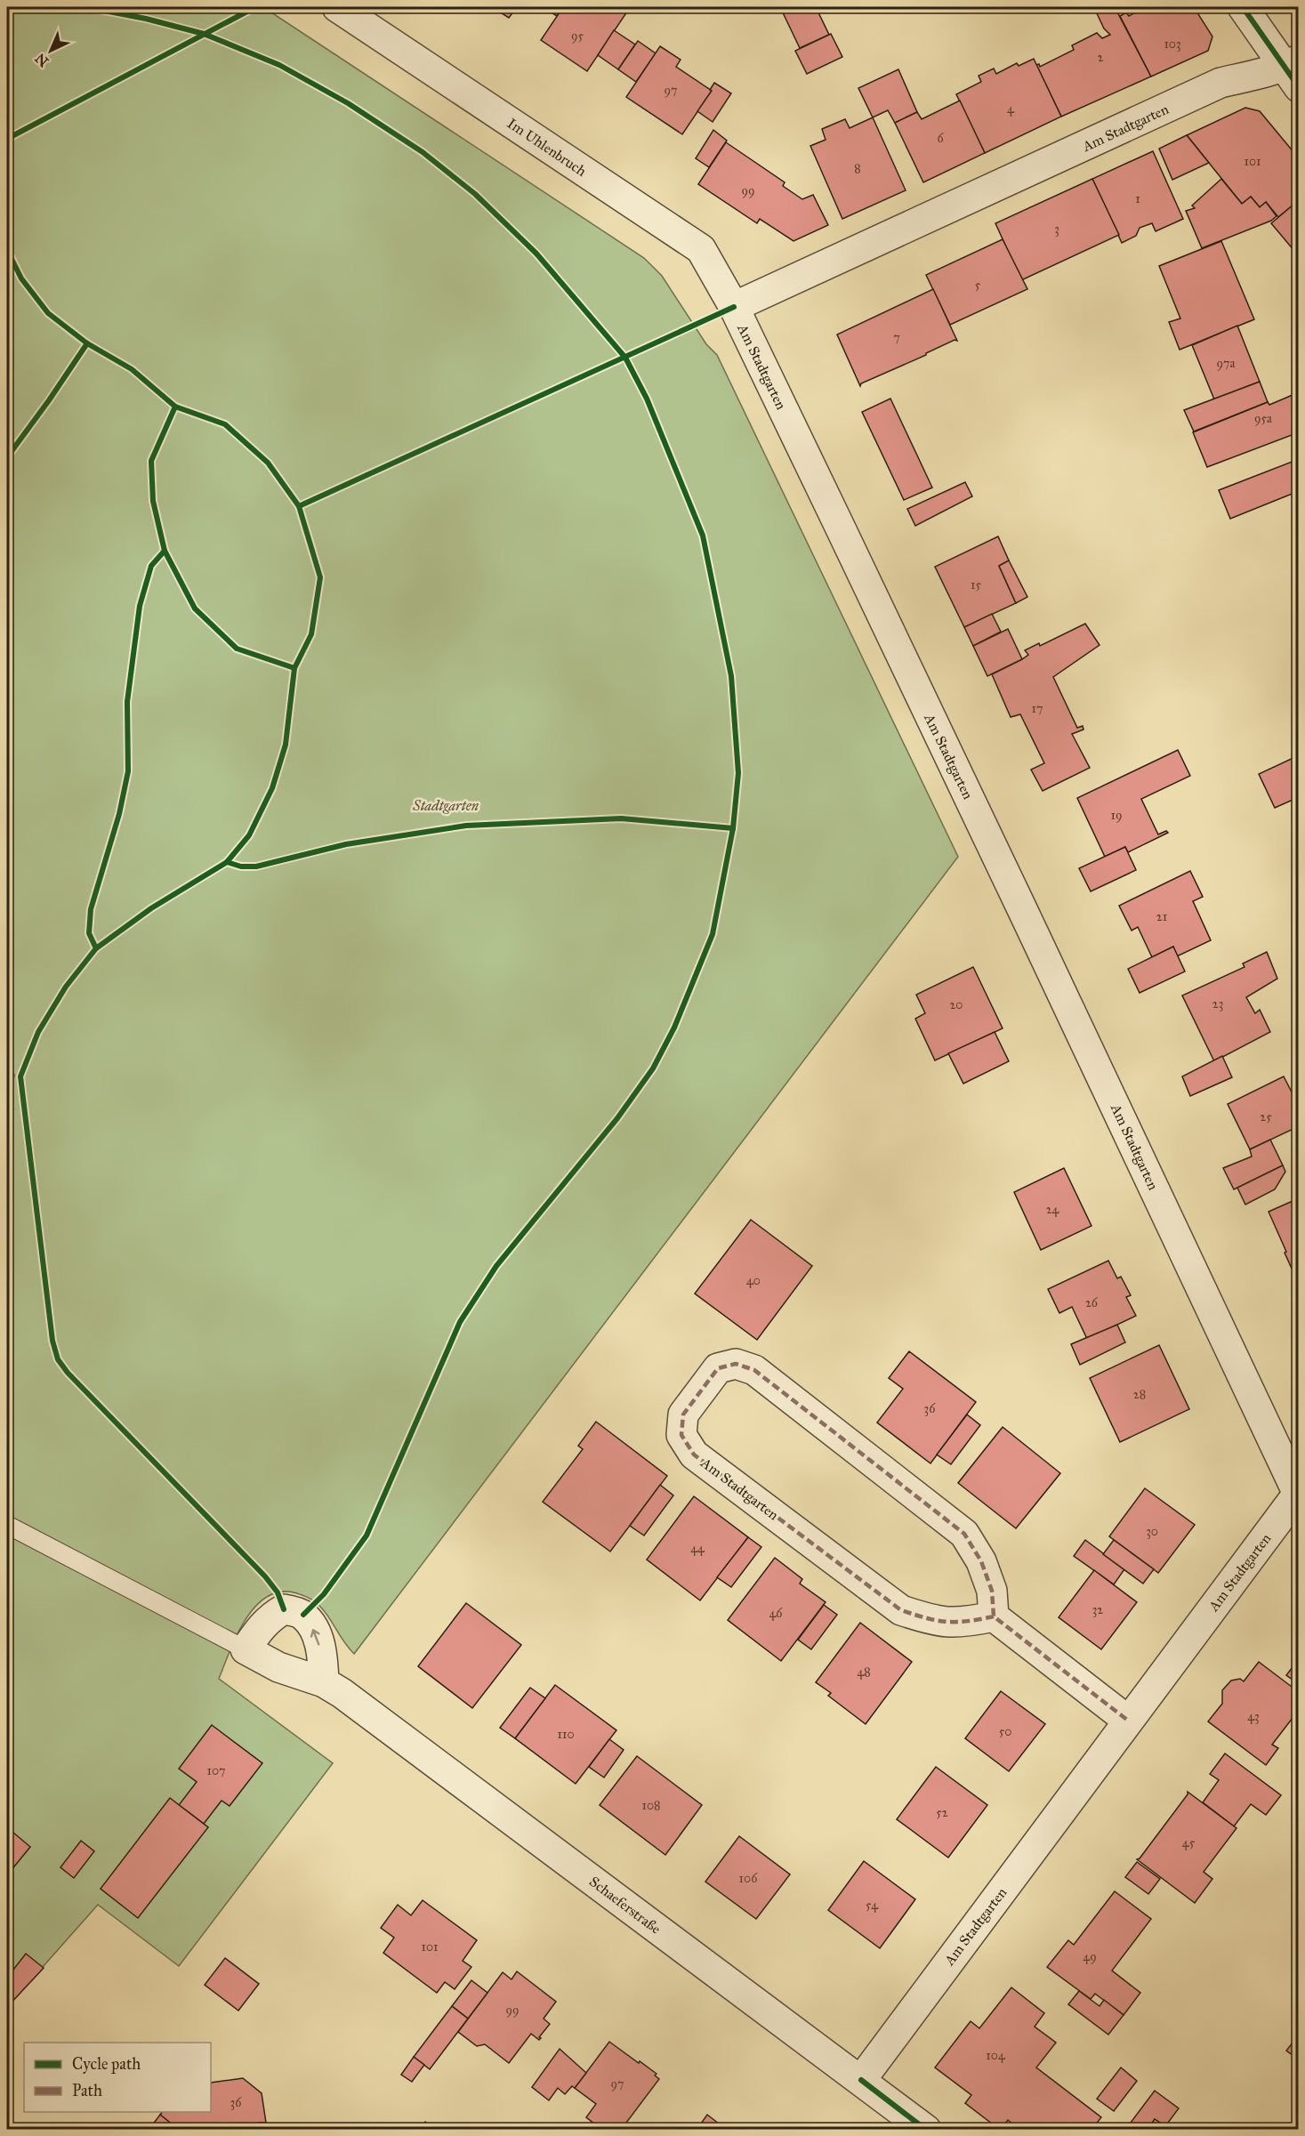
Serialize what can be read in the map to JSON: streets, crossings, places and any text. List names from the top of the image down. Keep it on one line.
{"streets":{"street":["Am Stadtgarten","Im Uhlenbruch","Schaeferstraße"]},"crossings":[["Am Stadtgarten","Im Uhlenbruch"],["Am Stadtgarten","Schaeferstraße"]],"parks":["Stadtgarten"],"house_numbers":["95","103","2","97","4","6","101","8","99","1","3","5","7","97a","95a","15","17","19","21","23","20","25","24","40","26","28","36","30","44","32","46","48","43","50","110","107","108","52","45","106","54","101","49","99","104","97","36"],"legend":["Cycle path","Path"],"north":"bottom left"}
